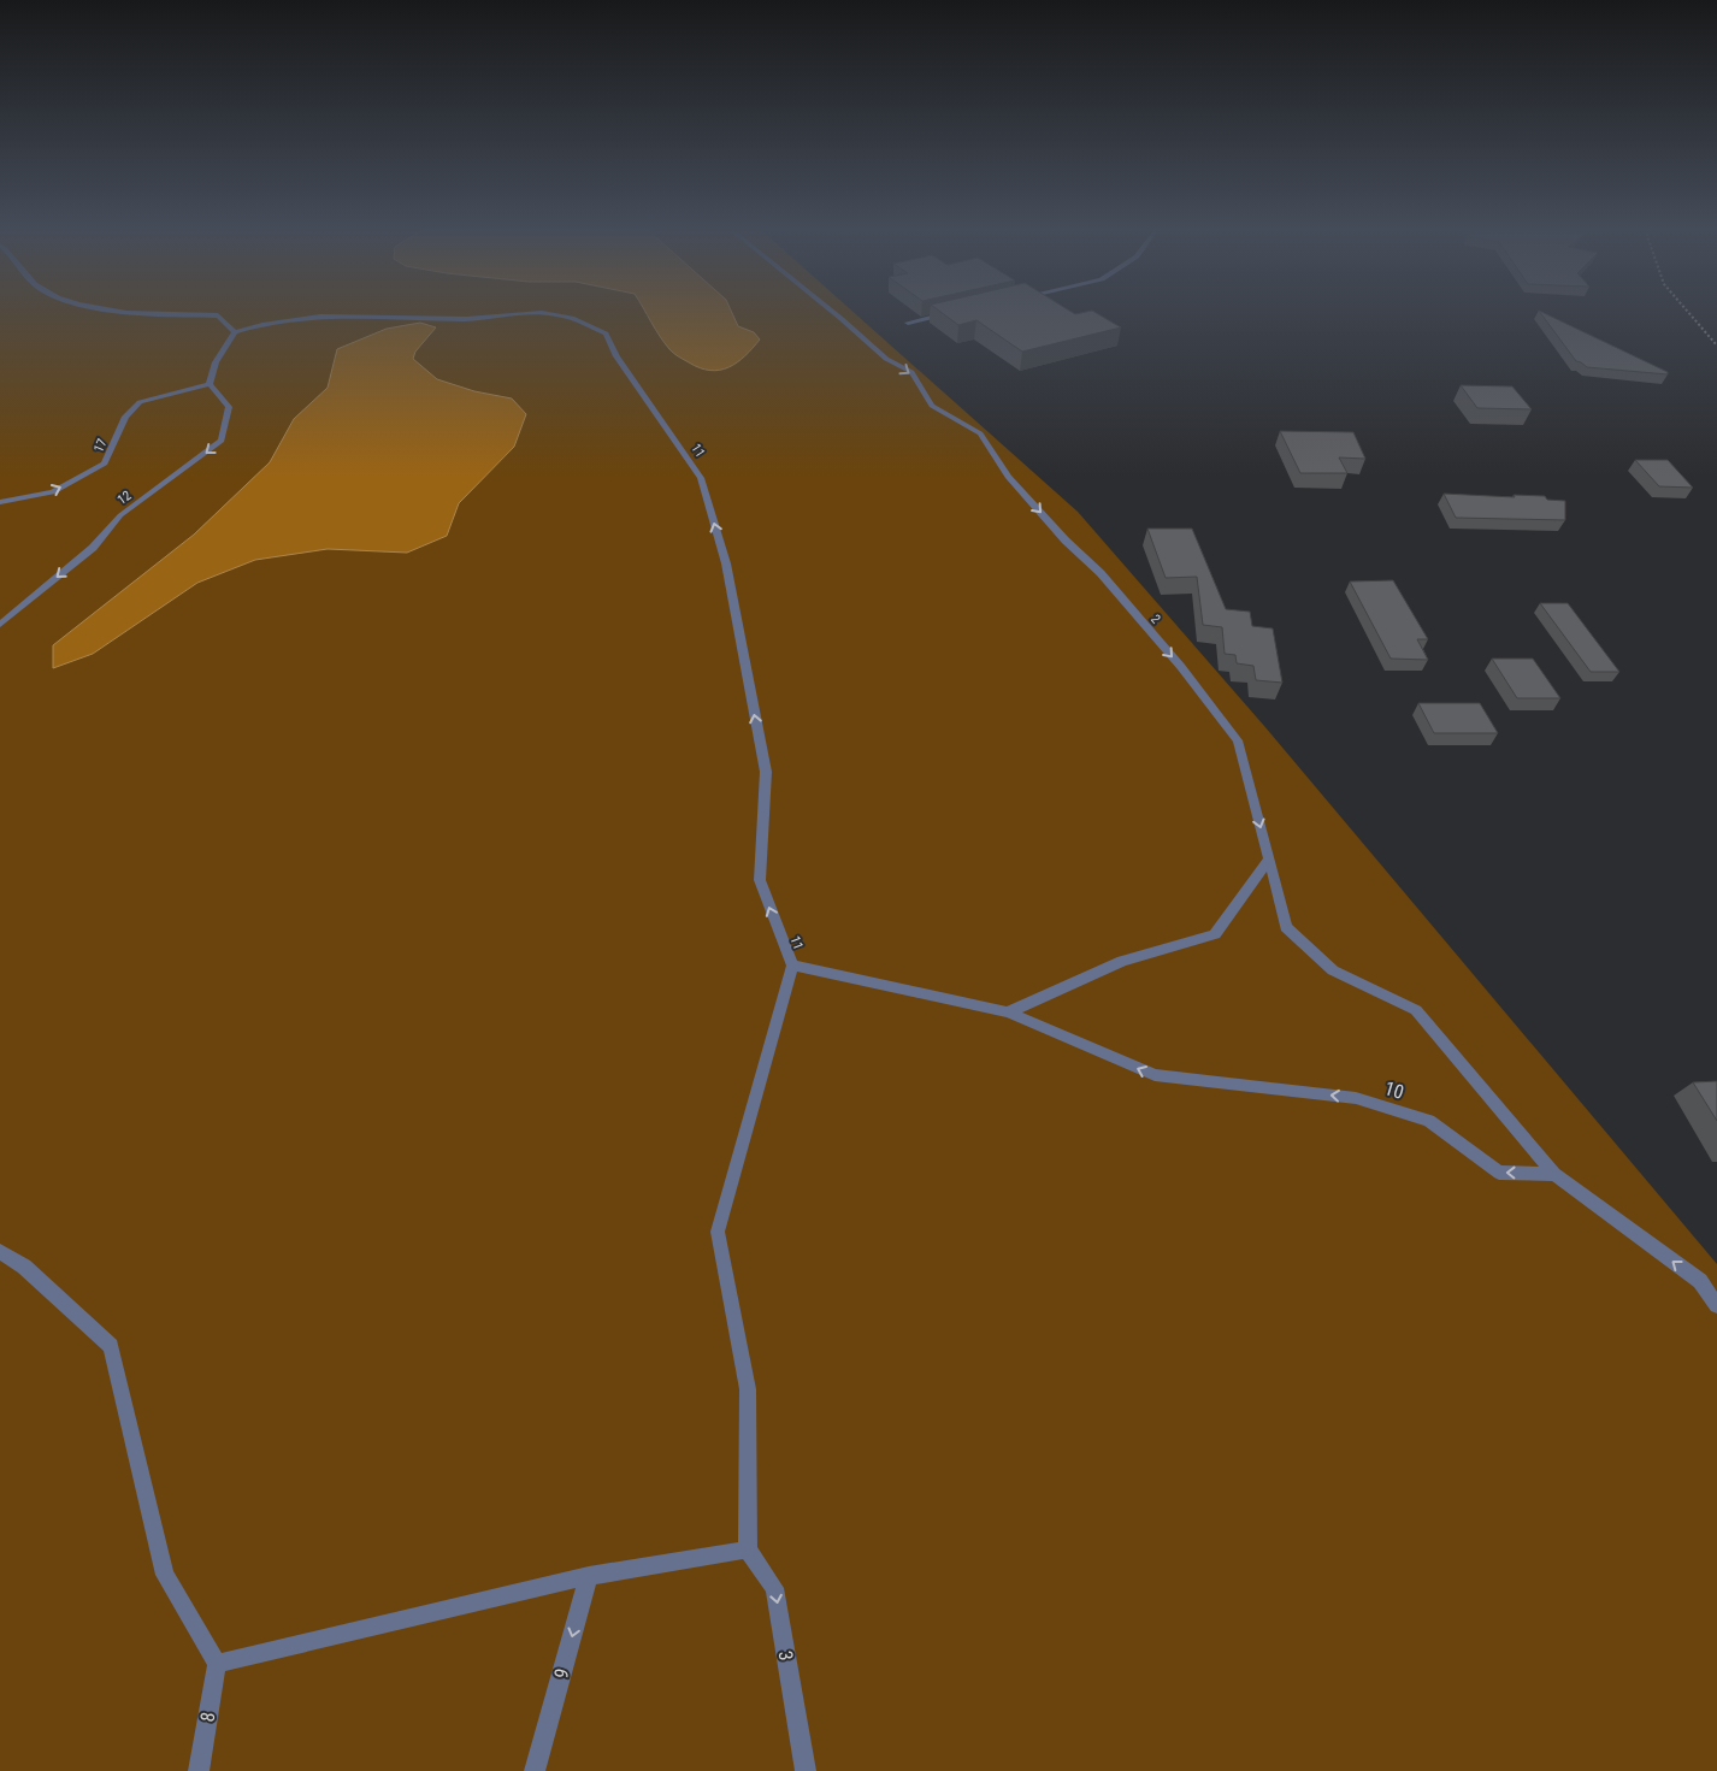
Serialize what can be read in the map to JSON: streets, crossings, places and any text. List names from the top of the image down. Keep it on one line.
{"streets":{"street":["17","11","12","2","10","3","9","8"]},"crossings":[["17","12"],["11","10"],["2","10"]],"one_way":["17","11","12","2","10","3","9"]}
